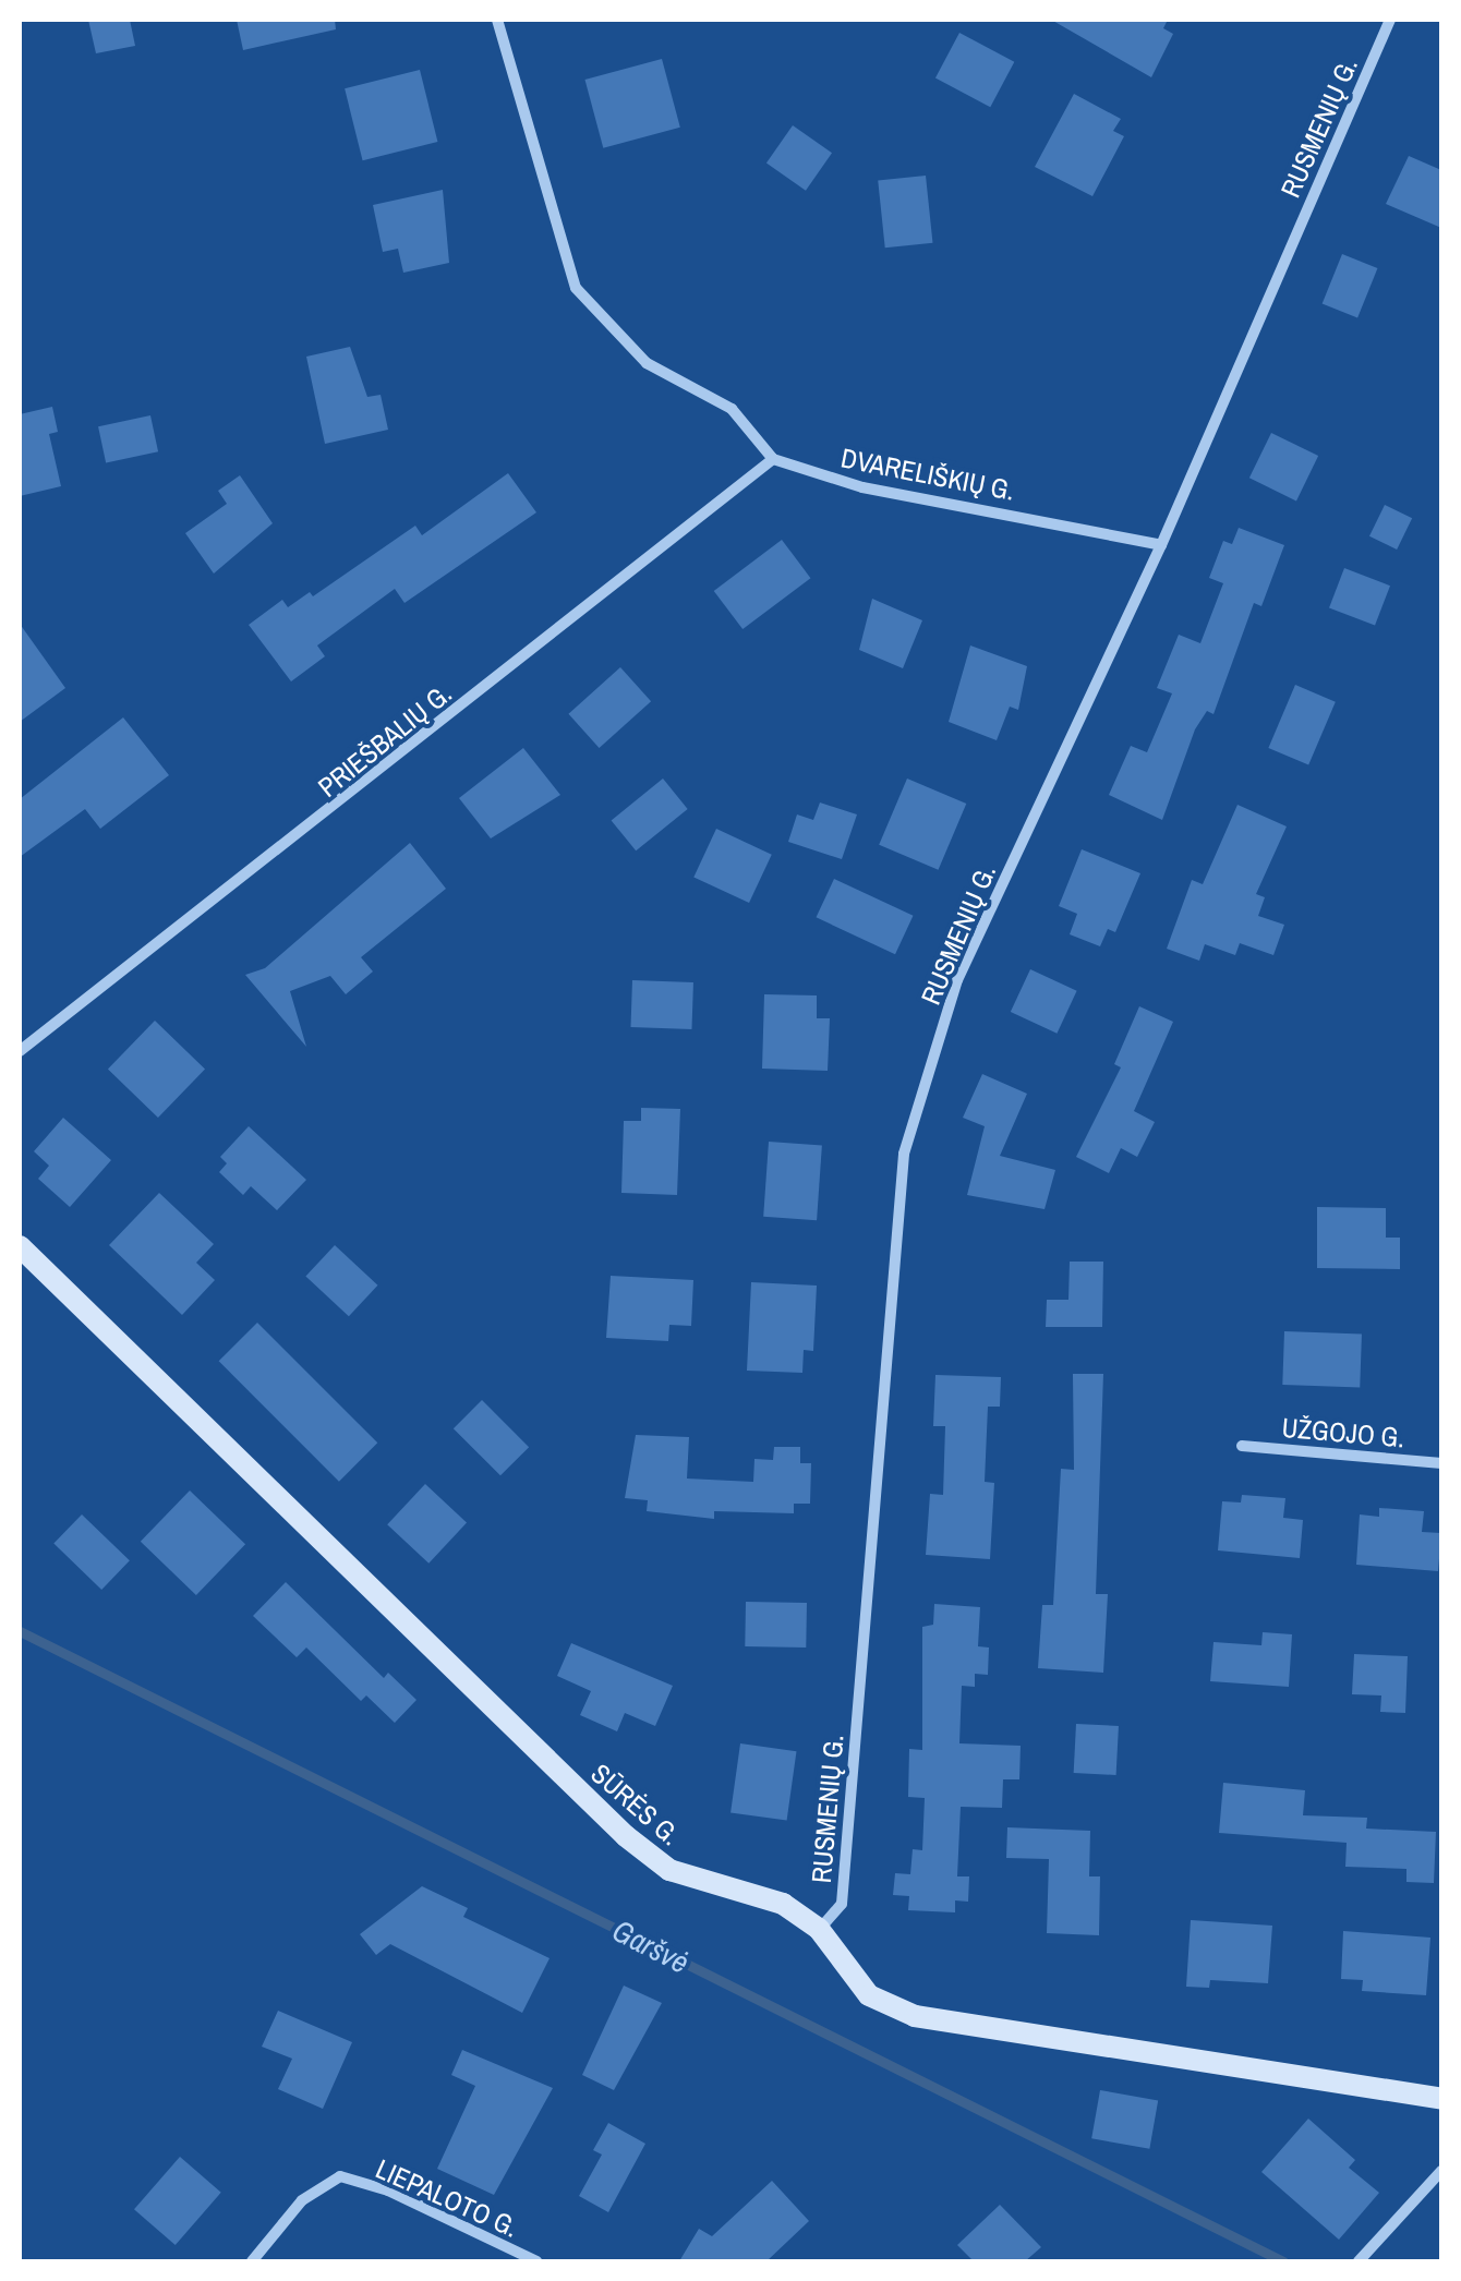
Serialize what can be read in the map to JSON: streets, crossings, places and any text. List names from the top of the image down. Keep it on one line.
{"streets":{"street":["RUSMENIŲ G.","DVARELIŠKIŲ G.","PRIEŠBALIŲ G.","UŽGOJO G.","SŪRĖS G.","LIEPALOTO G."]},"crossings":[["RUSMENIŲ G.","DVARELIŠKIŲ G."],["RUSMENIŲ G.","SŪRĖS G."],["DVARELIŠKIŲ G.","PRIEŠBALIŲ G."]],"water":["Garšvė"]}
